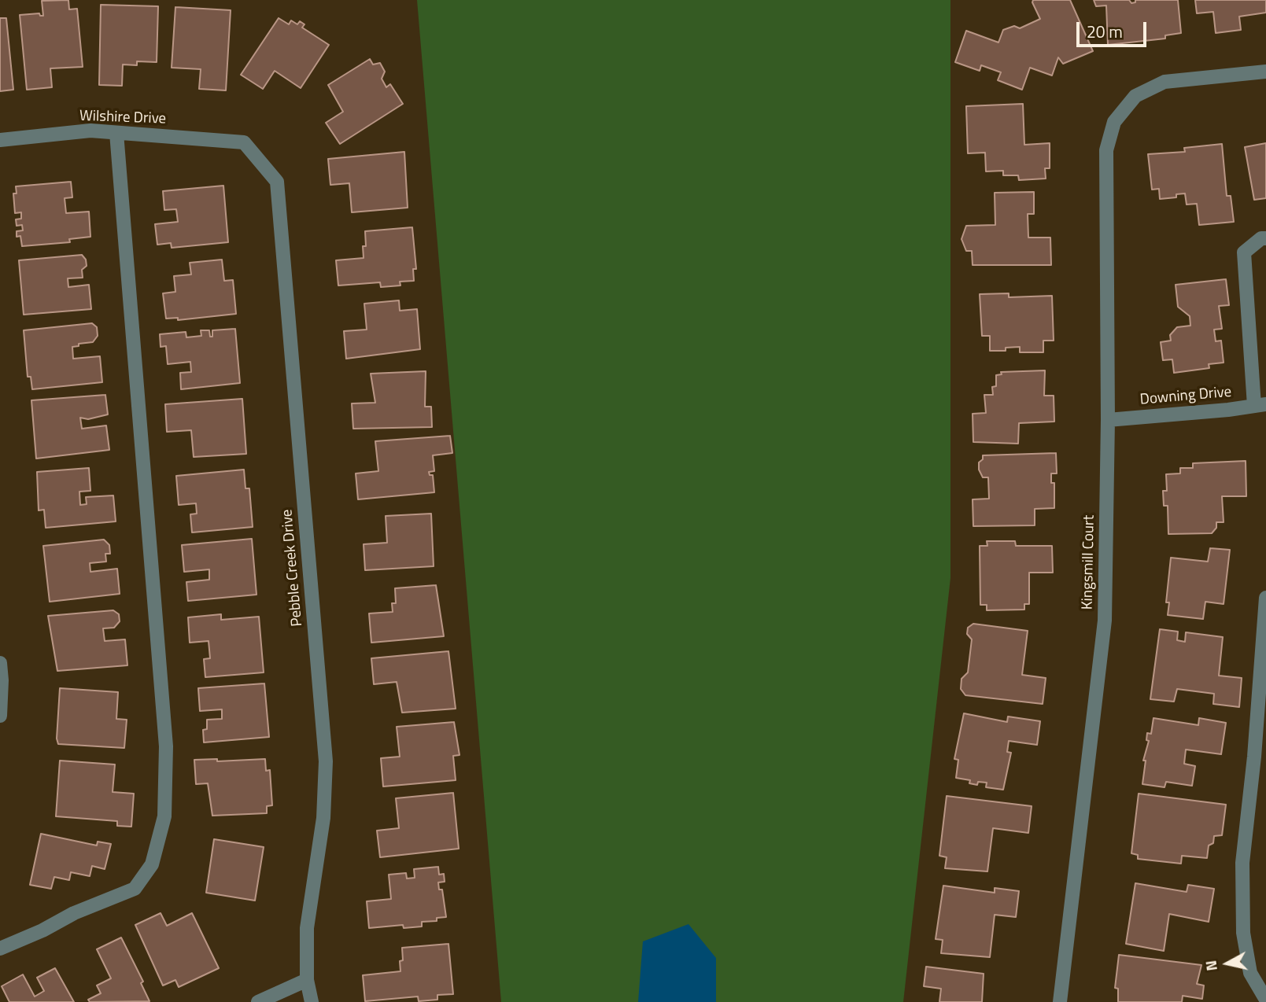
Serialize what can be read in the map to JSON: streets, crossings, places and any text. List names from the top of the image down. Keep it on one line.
{"streets":{"street":["Wilshire Drive","Downing Drive","Kingsmill Court","Pebble Creek Drive"]},"crossings":[["Wilshire Drive","Pebble Creek Drive"],["Downing Drive","Kingsmill Court"]],"scale_bar":"20 m","north":"left"}
